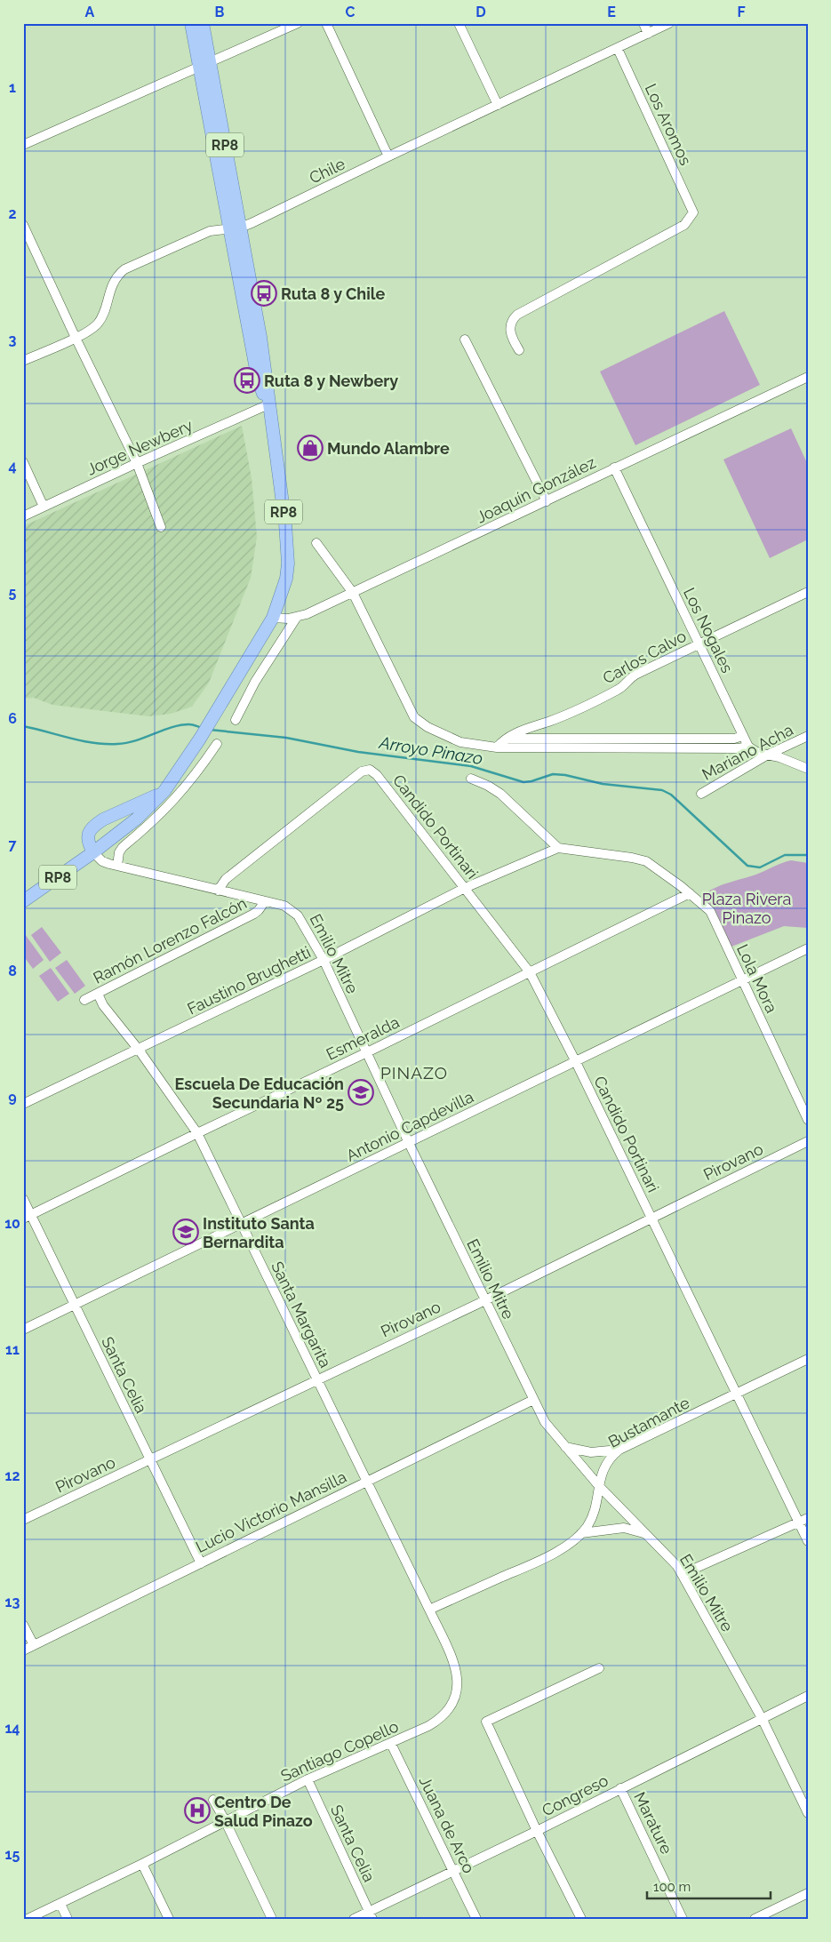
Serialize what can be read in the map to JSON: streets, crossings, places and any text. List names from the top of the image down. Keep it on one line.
{"streets":{"main road":["RP8"],"street":["Los Aromos","Chile","Jorge Newbery","Joaquín González","Los Nogales","Carlos Calvo","Mariano Acha","Candido Portinari","Ramón Lorenzo Falcón","Emilio Mitre","Lola Mora","Faustino Brughetti","Esmeralda","Antonio Capdevilla","Pirovano","Santa Margarita","Santa Celia","Bustamante","Lucio Victorio Mansilla","Santiago Copello","Congreso","Marature","Juana de Arco"]},"crossings":[["Los Aromos","Chile"],["RP8","Chile"],["RP8","Jorge Newbery"],["RP8","Joaquín González"],["RP8","Emilio Mitre"],["Joaquín González","Los Nogales"],["Los Nogales","Carlos Calvo"],["Candido Portinari","Ramón Lorenzo Falcón"],["Candido Portinari","Faustino Brughetti"],["Candido Portinari","Esmeralda"],["Candido Portinari","Antonio Capdevilla"],["Candido Portinari","Pirovano"],["Candido Portinari","Bustamante"],["Ramón Lorenzo Falcón","Emilio Mitre"],["Ramón Lorenzo Falcón","Santa Margarita"],["Emilio Mitre","Faustino Brughetti"],["Emilio Mitre","Esmeralda"],["Emilio Mitre","Antonio Capdevilla"],["Emilio Mitre","Pirovano"],["Emilio Mitre","Bustamante"],["Emilio Mitre","Lucio Victorio Mansilla"],["Emilio Mitre","Congreso"],["Lola Mora","Faustino Brughetti"],["Lola Mora","Esmeralda"],["Lola Mora","Antonio Capdevilla"],["Faustino Brughetti","Santa Margarita"],["Esmeralda","Santa Margarita"],["Esmeralda","Santa Celia"],["Antonio Capdevilla","Santa Margarita"],["Antonio Capdevilla","Santa Celia"],["Pirovano","Santa Margarita"],["Pirovano","Santa Celia"],["Santa Margarita","Bustamante"],["Santa Margarita","Lucio Victorio Mansilla"],["Santa Margarita","Santiago Copello"],["Santa Celia","Lucio Victorio Mansilla"],["Santa Celia","Santiago Copello"],["Santa Celia","Congreso"],["Santiago Copello","Juana de Arco"],["Congreso","Marature"],["Congreso","Juana de Arco"]],"districts":["PINAZO"],"water":["Arroyo Pinazo"],"parks":["Plaza Rivera Pinazo"],"places":{"bus stop":["Ruta 8 y Chile","Ruta 8 y Newbery"],"shop":["Mundo Alambre"],"school or university":["Escuela De Educación Secundaria Nº 25","Instituto Santa Bernardita"],"hospital":["Centro De Salud Pinazo"]},"scale_bar":"100 m","grid":{"columns":["A","B","C","D","E","F"],"rows":["1","2","3","4","5","6","7","8","9","10","11","12","13","14","15"]}}
